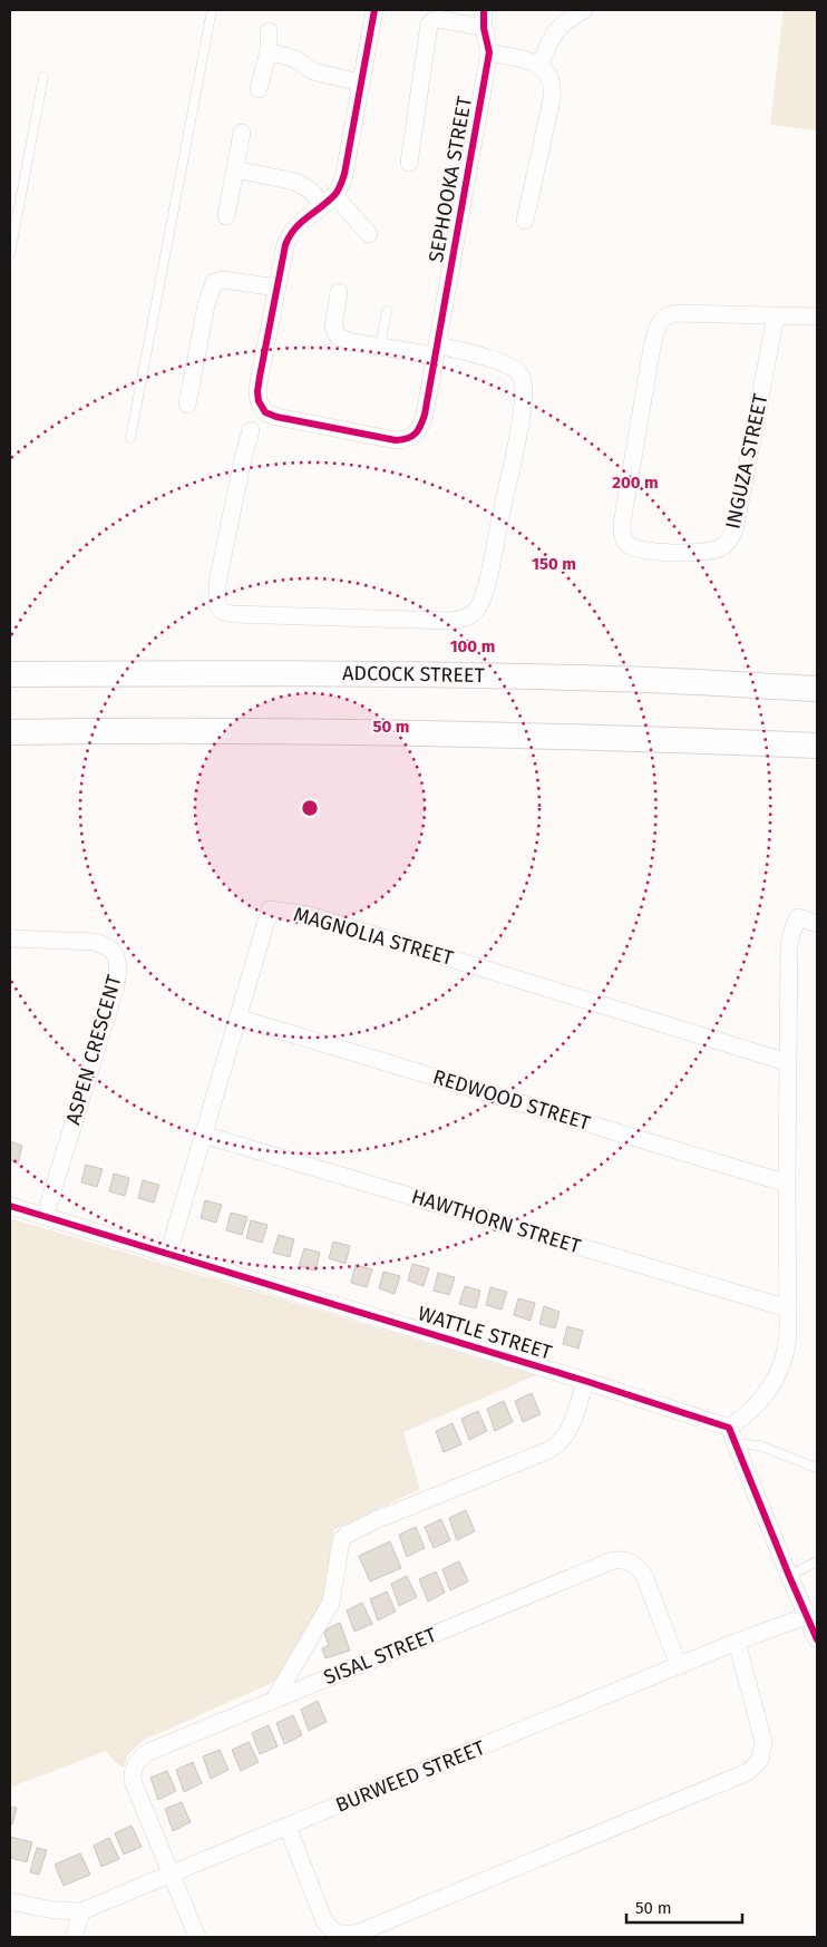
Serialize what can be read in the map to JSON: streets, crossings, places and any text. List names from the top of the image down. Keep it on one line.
{"streets":{"main road":["ADCOCK STREET"],"street":["SEPHOOKA STREET","INGUZA STREET","MAGNOLIA STREET","ASPEN CRESCENT","REDWOOD STREET","HAWTHORN STREET","WATTLE STREET","SISAL STREET","BURWEED STREET"]},"crossings":[["MAGNOLIA STREET","REDWOOD STREET"],["MAGNOLIA STREET","HAWTHORN STREET"],["MAGNOLIA STREET","WATTLE STREET"],["ASPEN CRESCENT","WATTLE STREET"],["SISAL STREET","BURWEED STREET"]],"scale_bar":"50 m","rings":["200 m","150 m","100 m","50 m"]}
